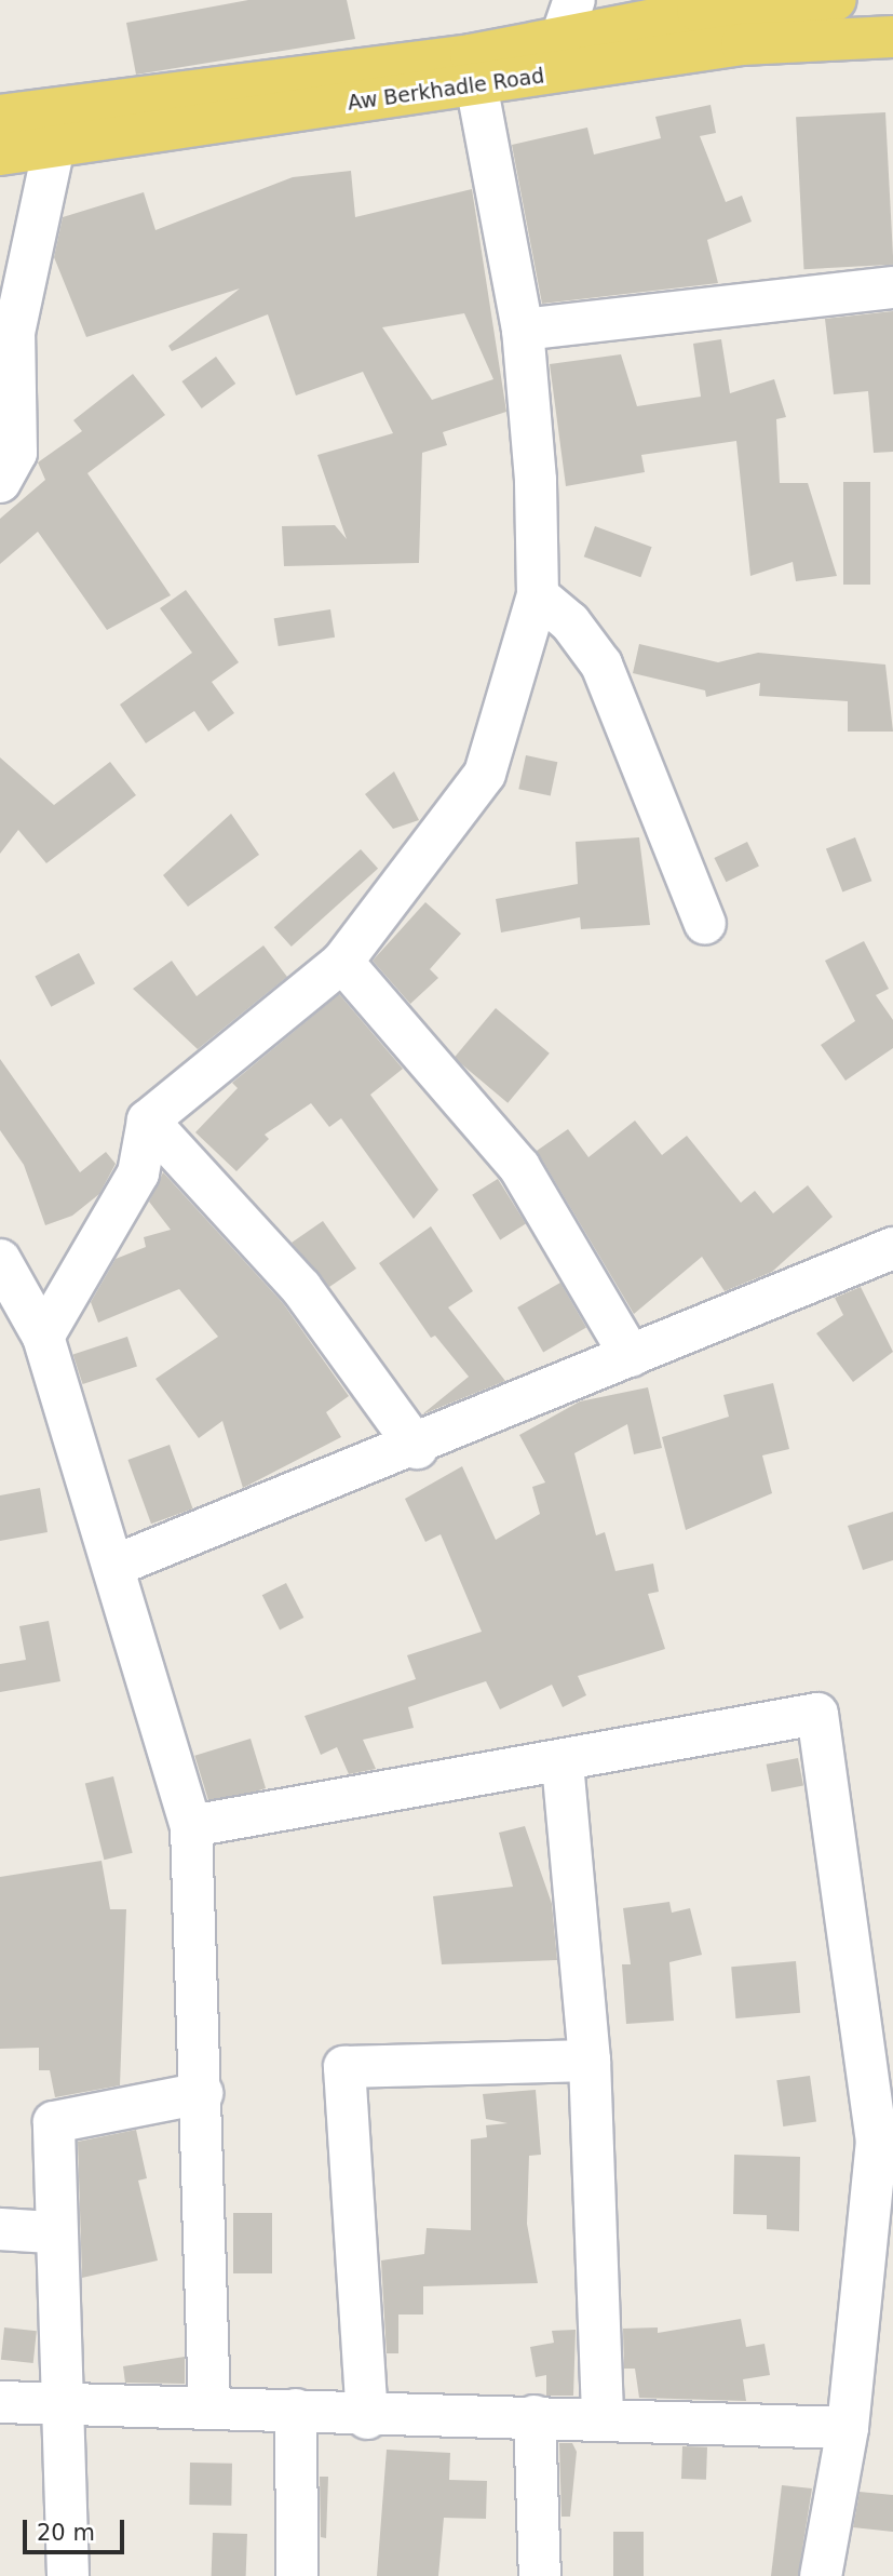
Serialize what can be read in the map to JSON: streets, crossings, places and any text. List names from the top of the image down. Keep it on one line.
{"streets":{"main road":["Aw Berkhadle Road"]},"scale_bar":"20 m"}
